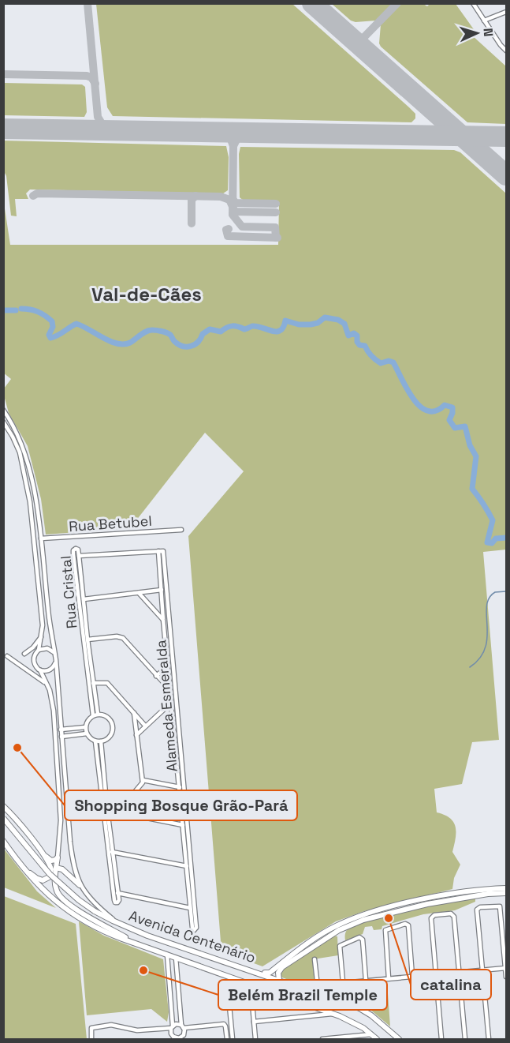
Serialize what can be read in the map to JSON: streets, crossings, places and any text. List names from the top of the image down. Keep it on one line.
{"streets":{"main road":["Avenida Centenário"],"street":["Rua Betubel","Rua Cristal","Alameda Esmeralda"]},"districts":["Val-de-Cães"],"places":["Shopping Bosque Grão-Pará","catalina","Belém Brazil Temple"],"north":"right"}
